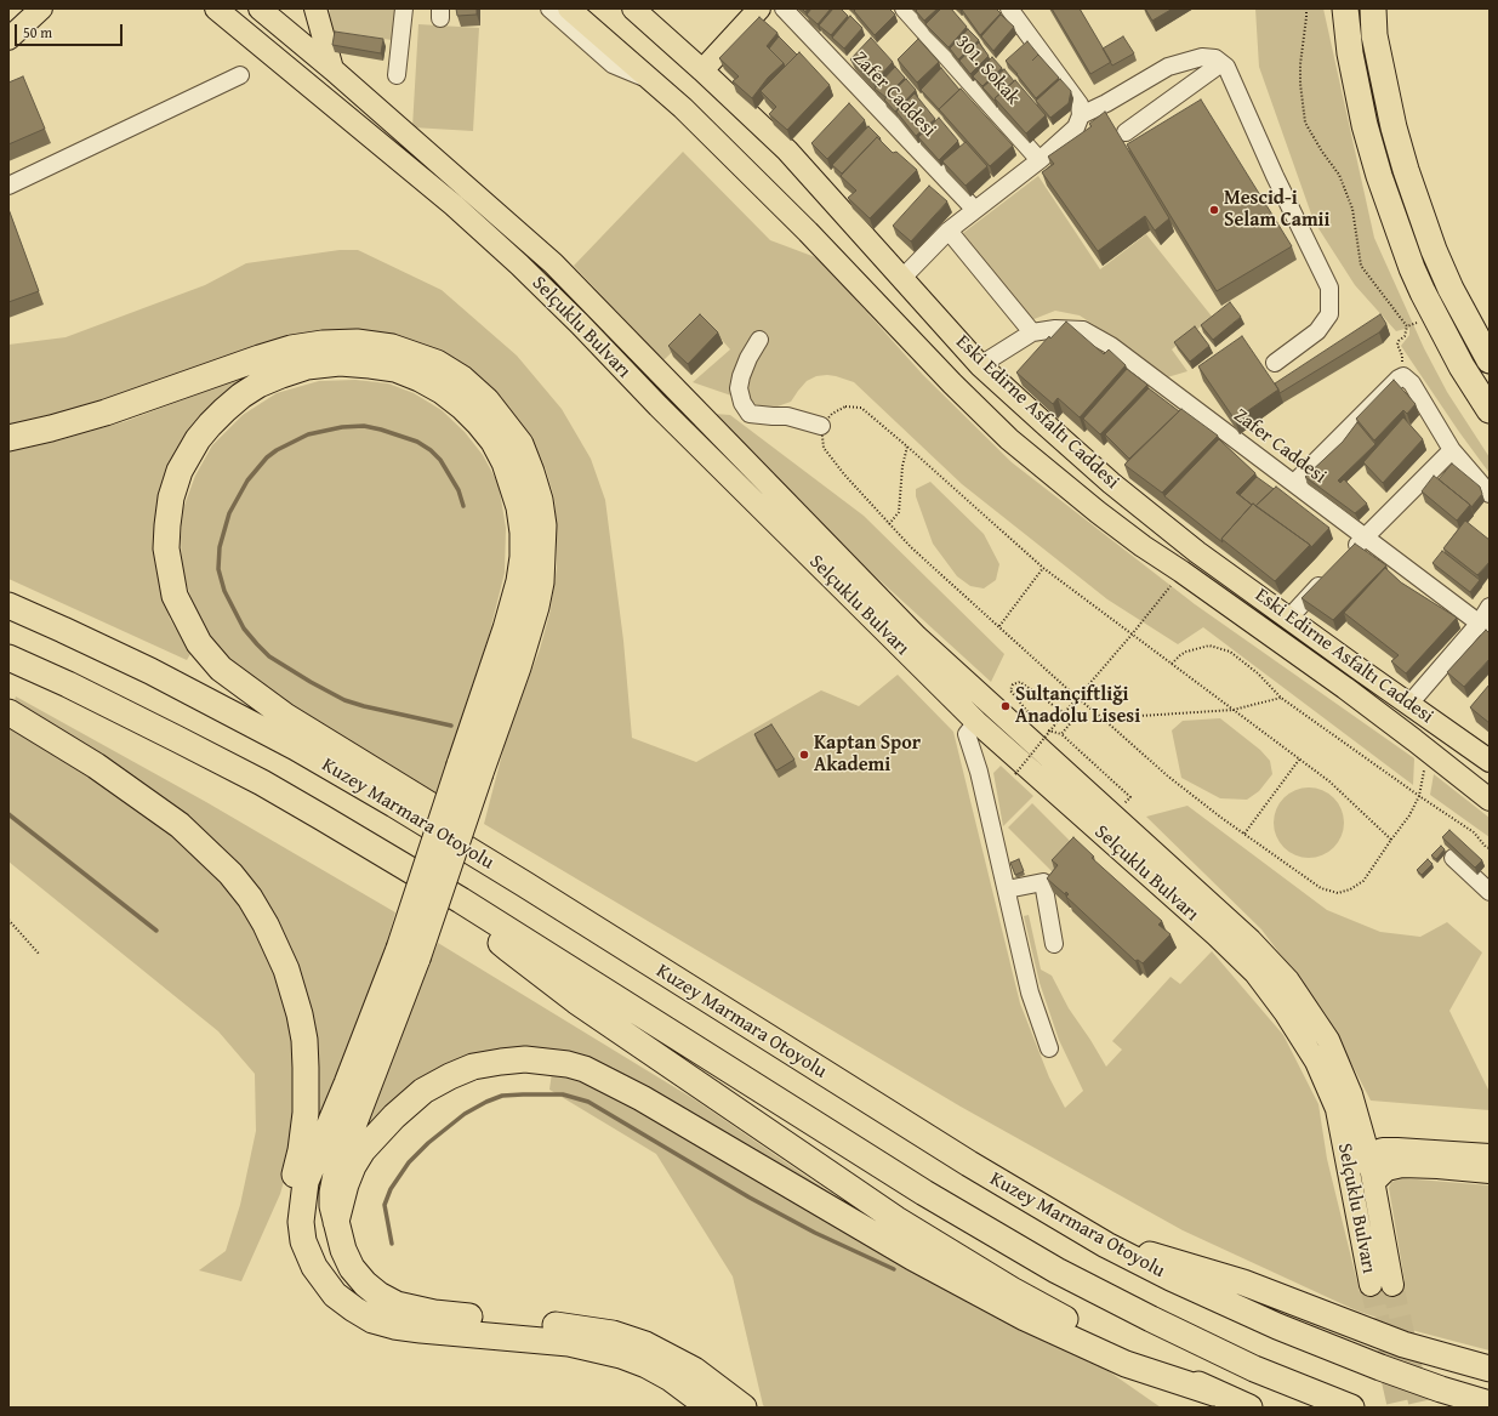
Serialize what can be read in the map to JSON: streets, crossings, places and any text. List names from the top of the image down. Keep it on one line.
{"streets":{"highway":["Kuzey Marmara Otoyolu"],"main road":["Selçuklu Bulvarı","Eski Edirne Asfaltı Caddesi"],"street":["301. Sokak","Zafer Caddesi"]},"crossings":[["Zafer Caddesi","Eski Edirne Asfaltı Caddesi"]],"places":["Mescid-i Selam Camii","Sultançiftliği Anadolu Lisesi","Kaptan Spor Akademi"],"scale_bar":"50 m"}
